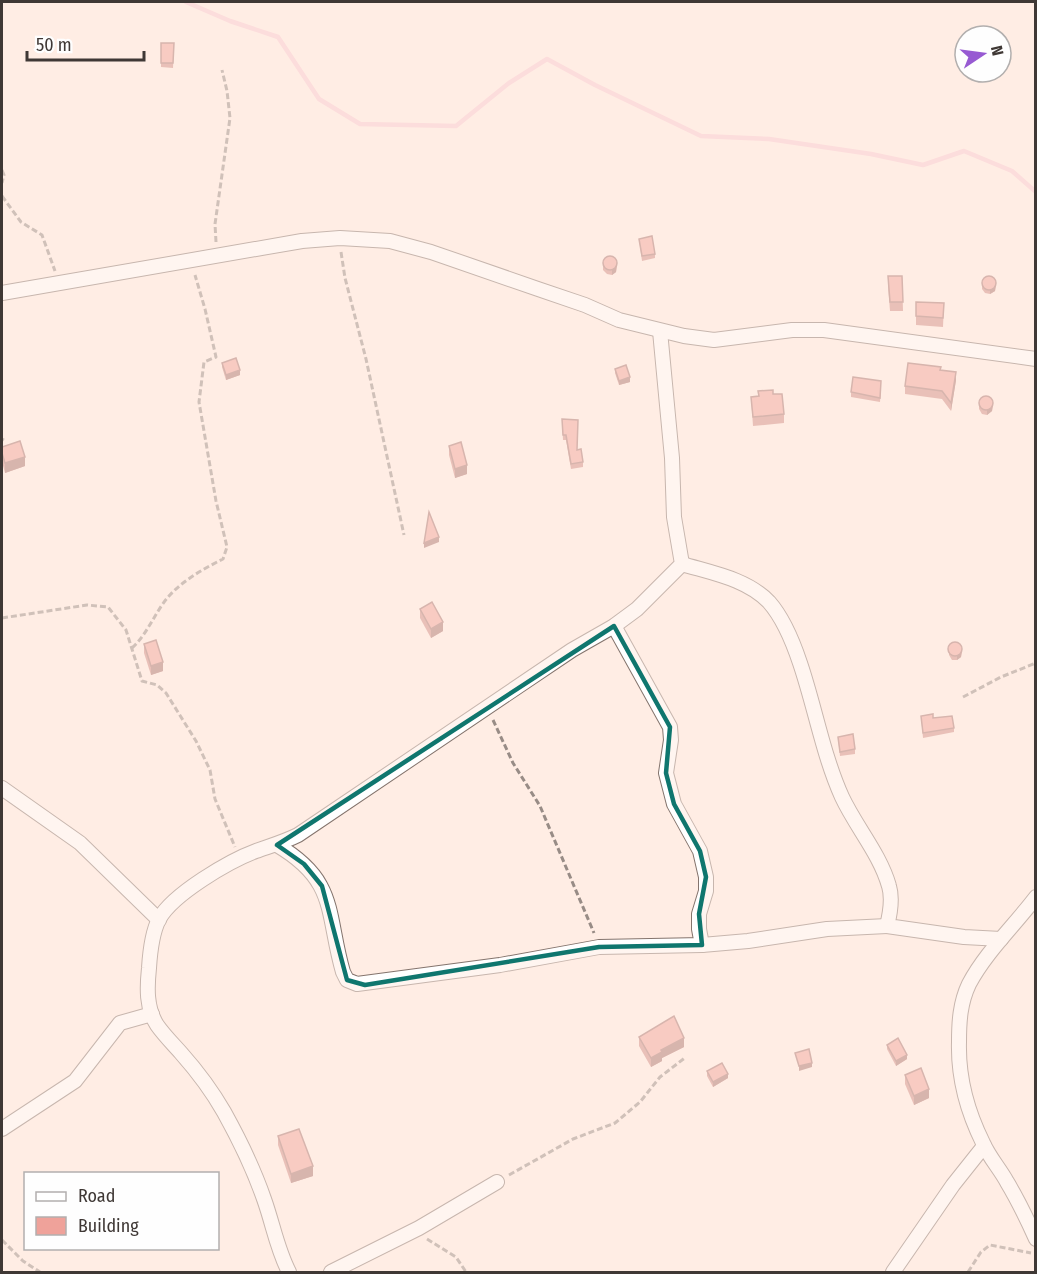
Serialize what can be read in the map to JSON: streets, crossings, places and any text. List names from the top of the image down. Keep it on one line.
{"legend":["Road","Building"],"scale_bar":"50 m","north":"right"}
